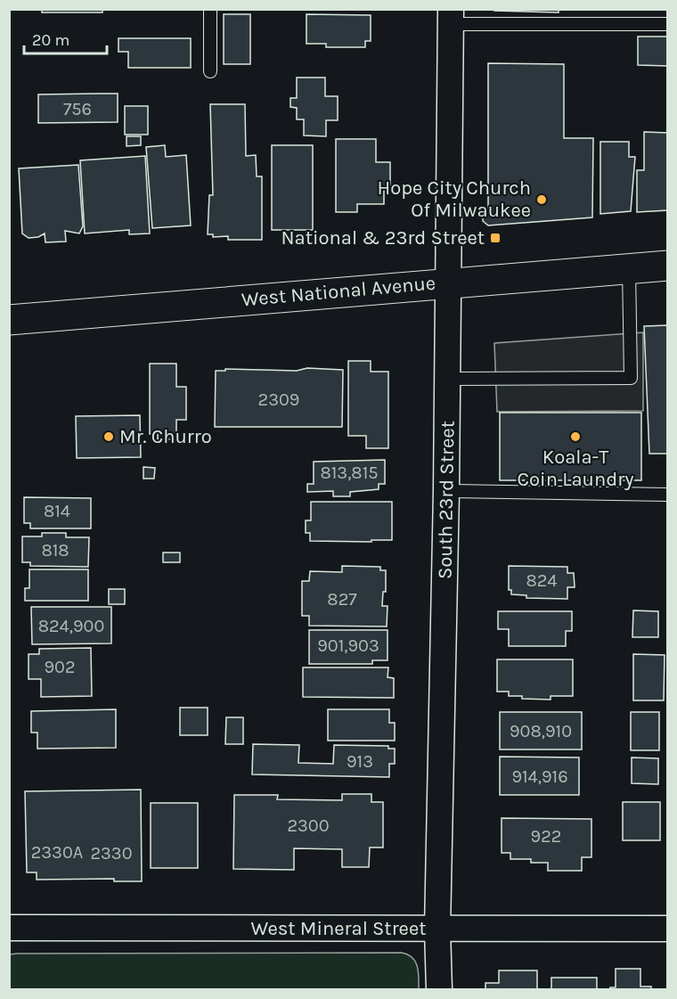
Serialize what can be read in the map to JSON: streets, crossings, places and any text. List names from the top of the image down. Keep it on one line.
{"streets":{"main road":["West National Avenue"],"street":["South 23rd Street","West Mineral Street"]},"crossings":[["West National Avenue","South 23rd Street"],["South 23rd Street","West Mineral Street"]],"places":{"other":["Hope City Church Of Milwaukee","Mr. Churro","Koala-T Coin Laundry"],"transit":["National & 23rd Street"]},"house_numbers":["756","2309","813,815","814","818","824","827","824,900","901,903","902","908,910","913","914,916","2300","922","2330A","2330"],"scale_bar":"20 m"}
